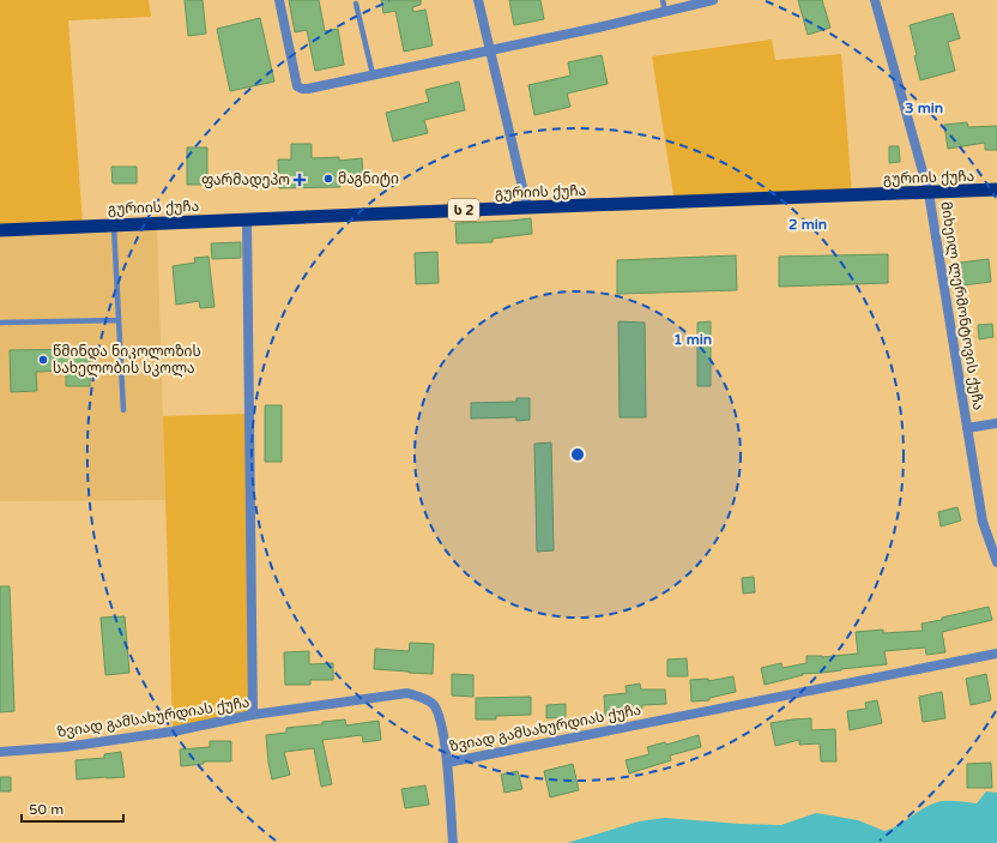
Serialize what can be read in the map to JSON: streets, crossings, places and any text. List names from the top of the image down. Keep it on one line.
{"streets":{"highway":["გურიის ქუჩა","ს 2"],"street":["მიხეილ ლერმონტოვის ქუჩა","ზვიად გამსახურდიას ქუჩა"]},"crossings":[["გურიის ქუჩა","მიხეილ ლერმონტოვის ქუჩა"]],"places":{"other":["მაგნიტი","წმინდა ნიკოლოზის სახელობის სკოლა"],"health":["ფარმადეპო"]},"scale_bar":"50 m","rings":["3 min","2 min","1 min"]}
